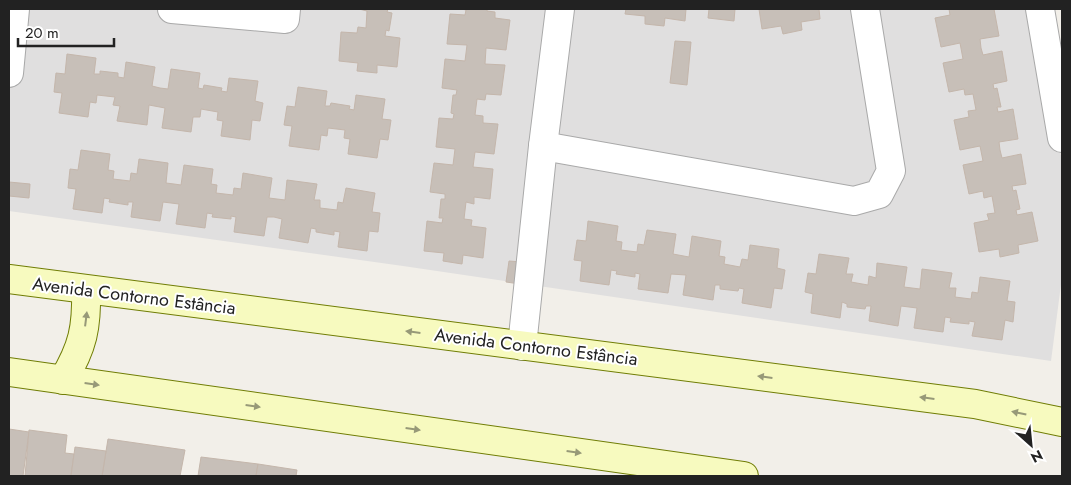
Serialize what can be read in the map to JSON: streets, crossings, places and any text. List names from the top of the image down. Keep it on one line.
{"streets":{"street":["Avenida Contorno Estância"]},"scale_bar":"20 m","north":"bottom right"}
